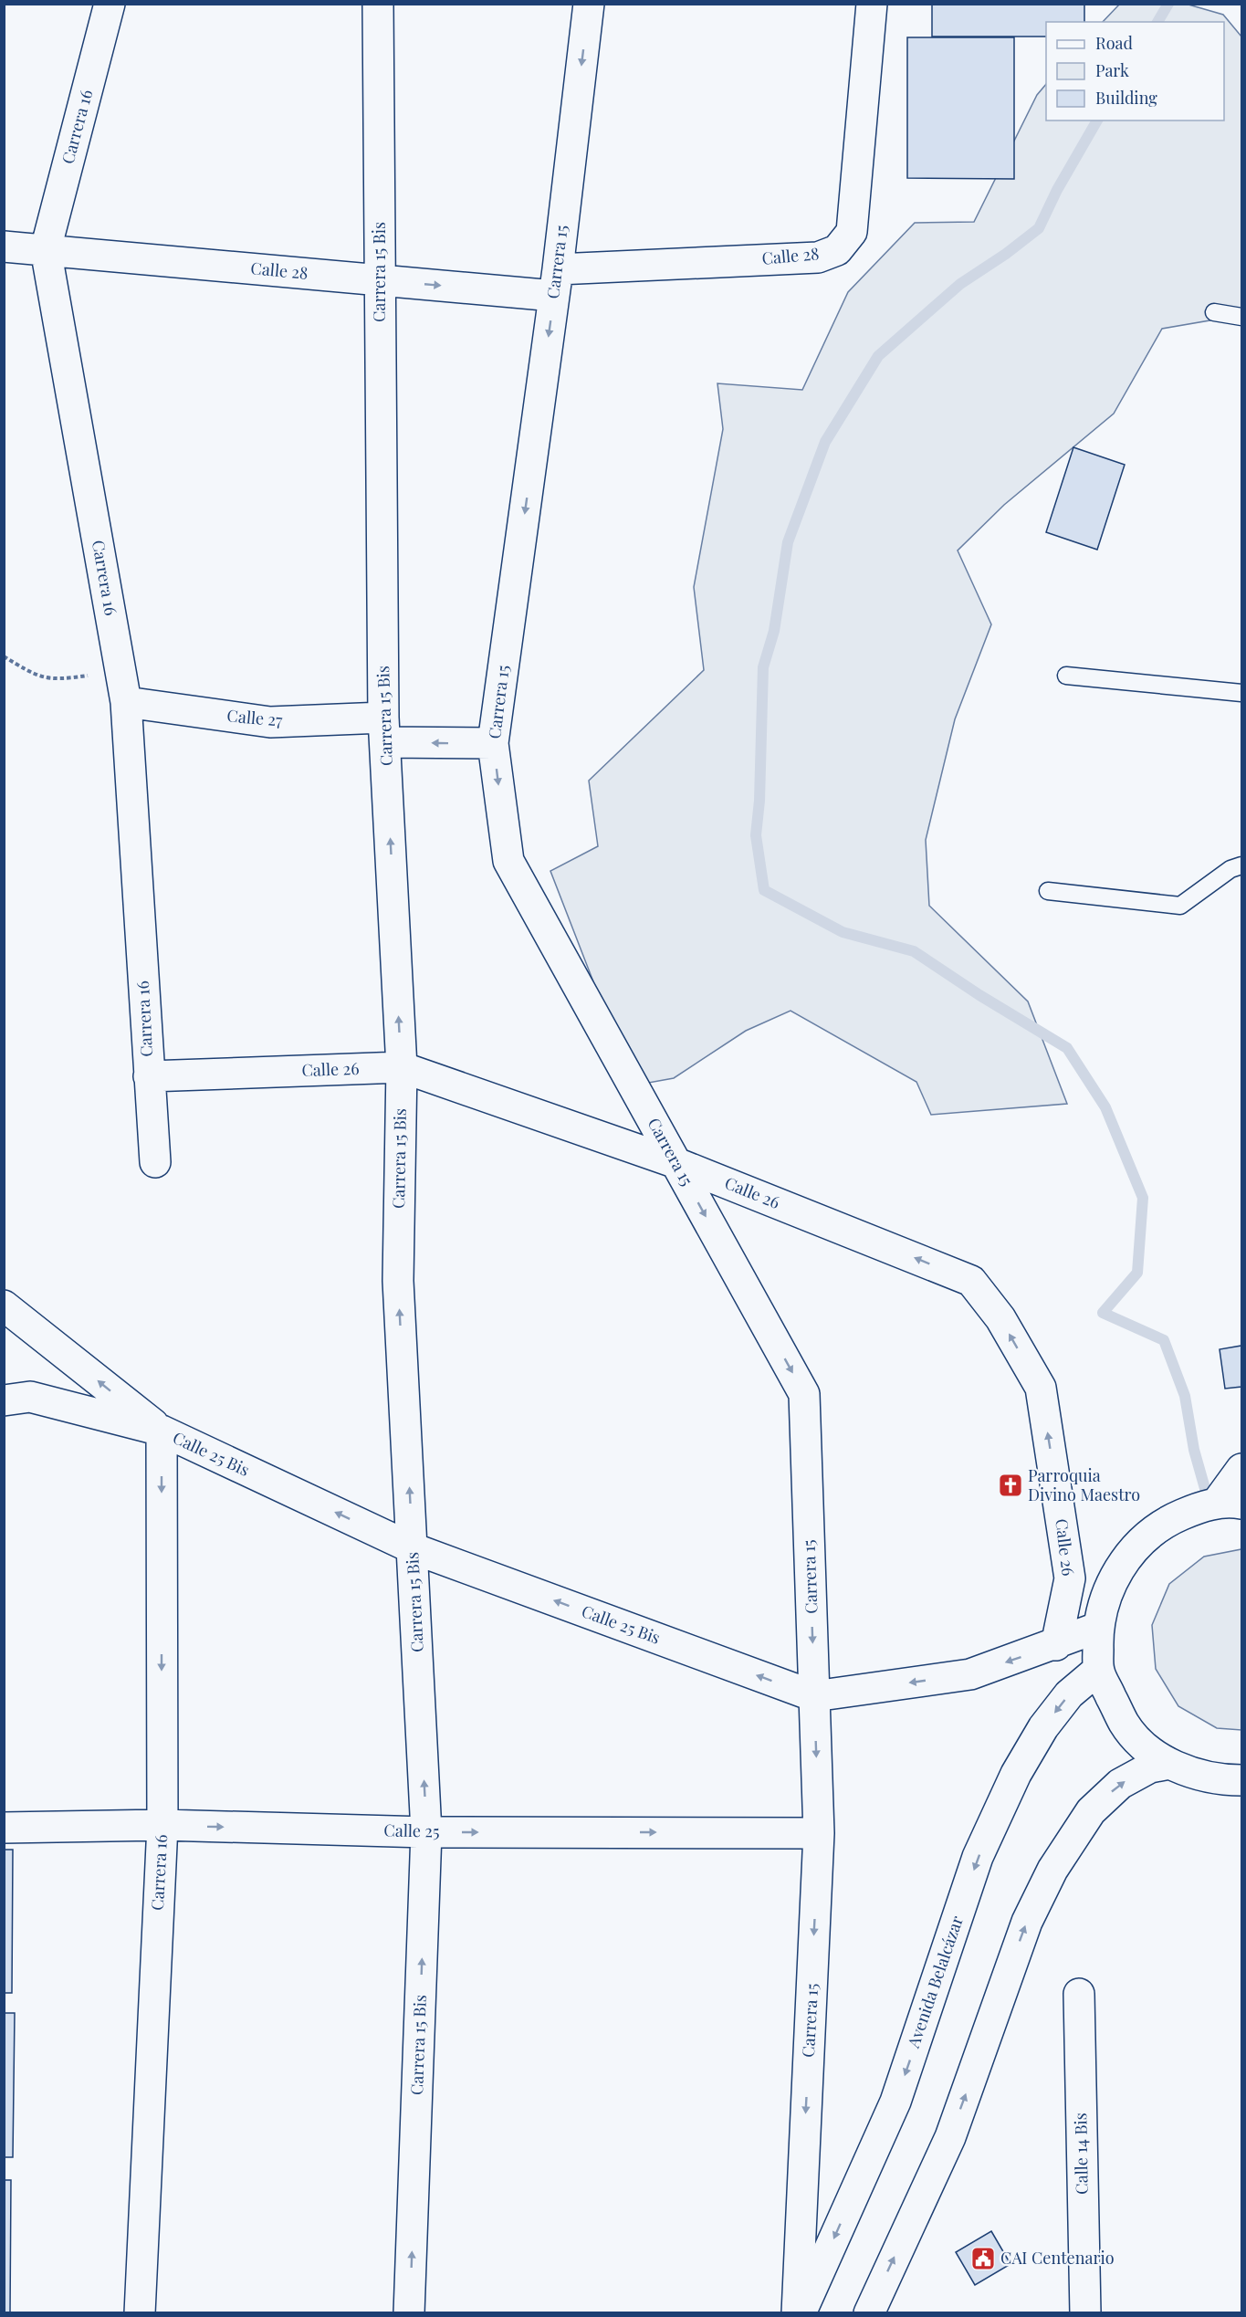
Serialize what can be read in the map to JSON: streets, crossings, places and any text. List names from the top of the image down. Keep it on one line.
{"streets":{"street":["Carrera 16","Calle 28","Carrera 15","Carrera 15 Bis","Calle 27","Calle 26","Calle 25 Bis","Calle 25","Avenida Belalcázar","Calle 14 Bis"]},"crossings":[["Carrera 16","Calle 28"],["Carrera 16","Calle 27"],["Carrera 16","Calle 26"],["Carrera 16","Calle 25 Bis"],["Carrera 16","Calle 25"],["Calle 28","Carrera 15"],["Calle 28","Carrera 15 Bis"],["Carrera 15","Calle 27"],["Carrera 15","Calle 26"],["Carrera 15","Calle 25 Bis"],["Carrera 15","Calle 25"],["Carrera 15","Avenida Belalcázar"],["Carrera 15 Bis","Calle 27"],["Carrera 15 Bis","Calle 26"],["Carrera 15 Bis","Calle 25 Bis"],["Carrera 15 Bis","Calle 25"],["Calle 26","Calle 25 Bis"]],"one_way":["Carrera 15","Carrera 15 Bis","Calle 26","Calle 25 Bis","Calle 25"],"places":{"church":["Parroquia Divino Maestro"],"public building":["CAI Centenario"]},"legend":["Road","Park","Building"]}
